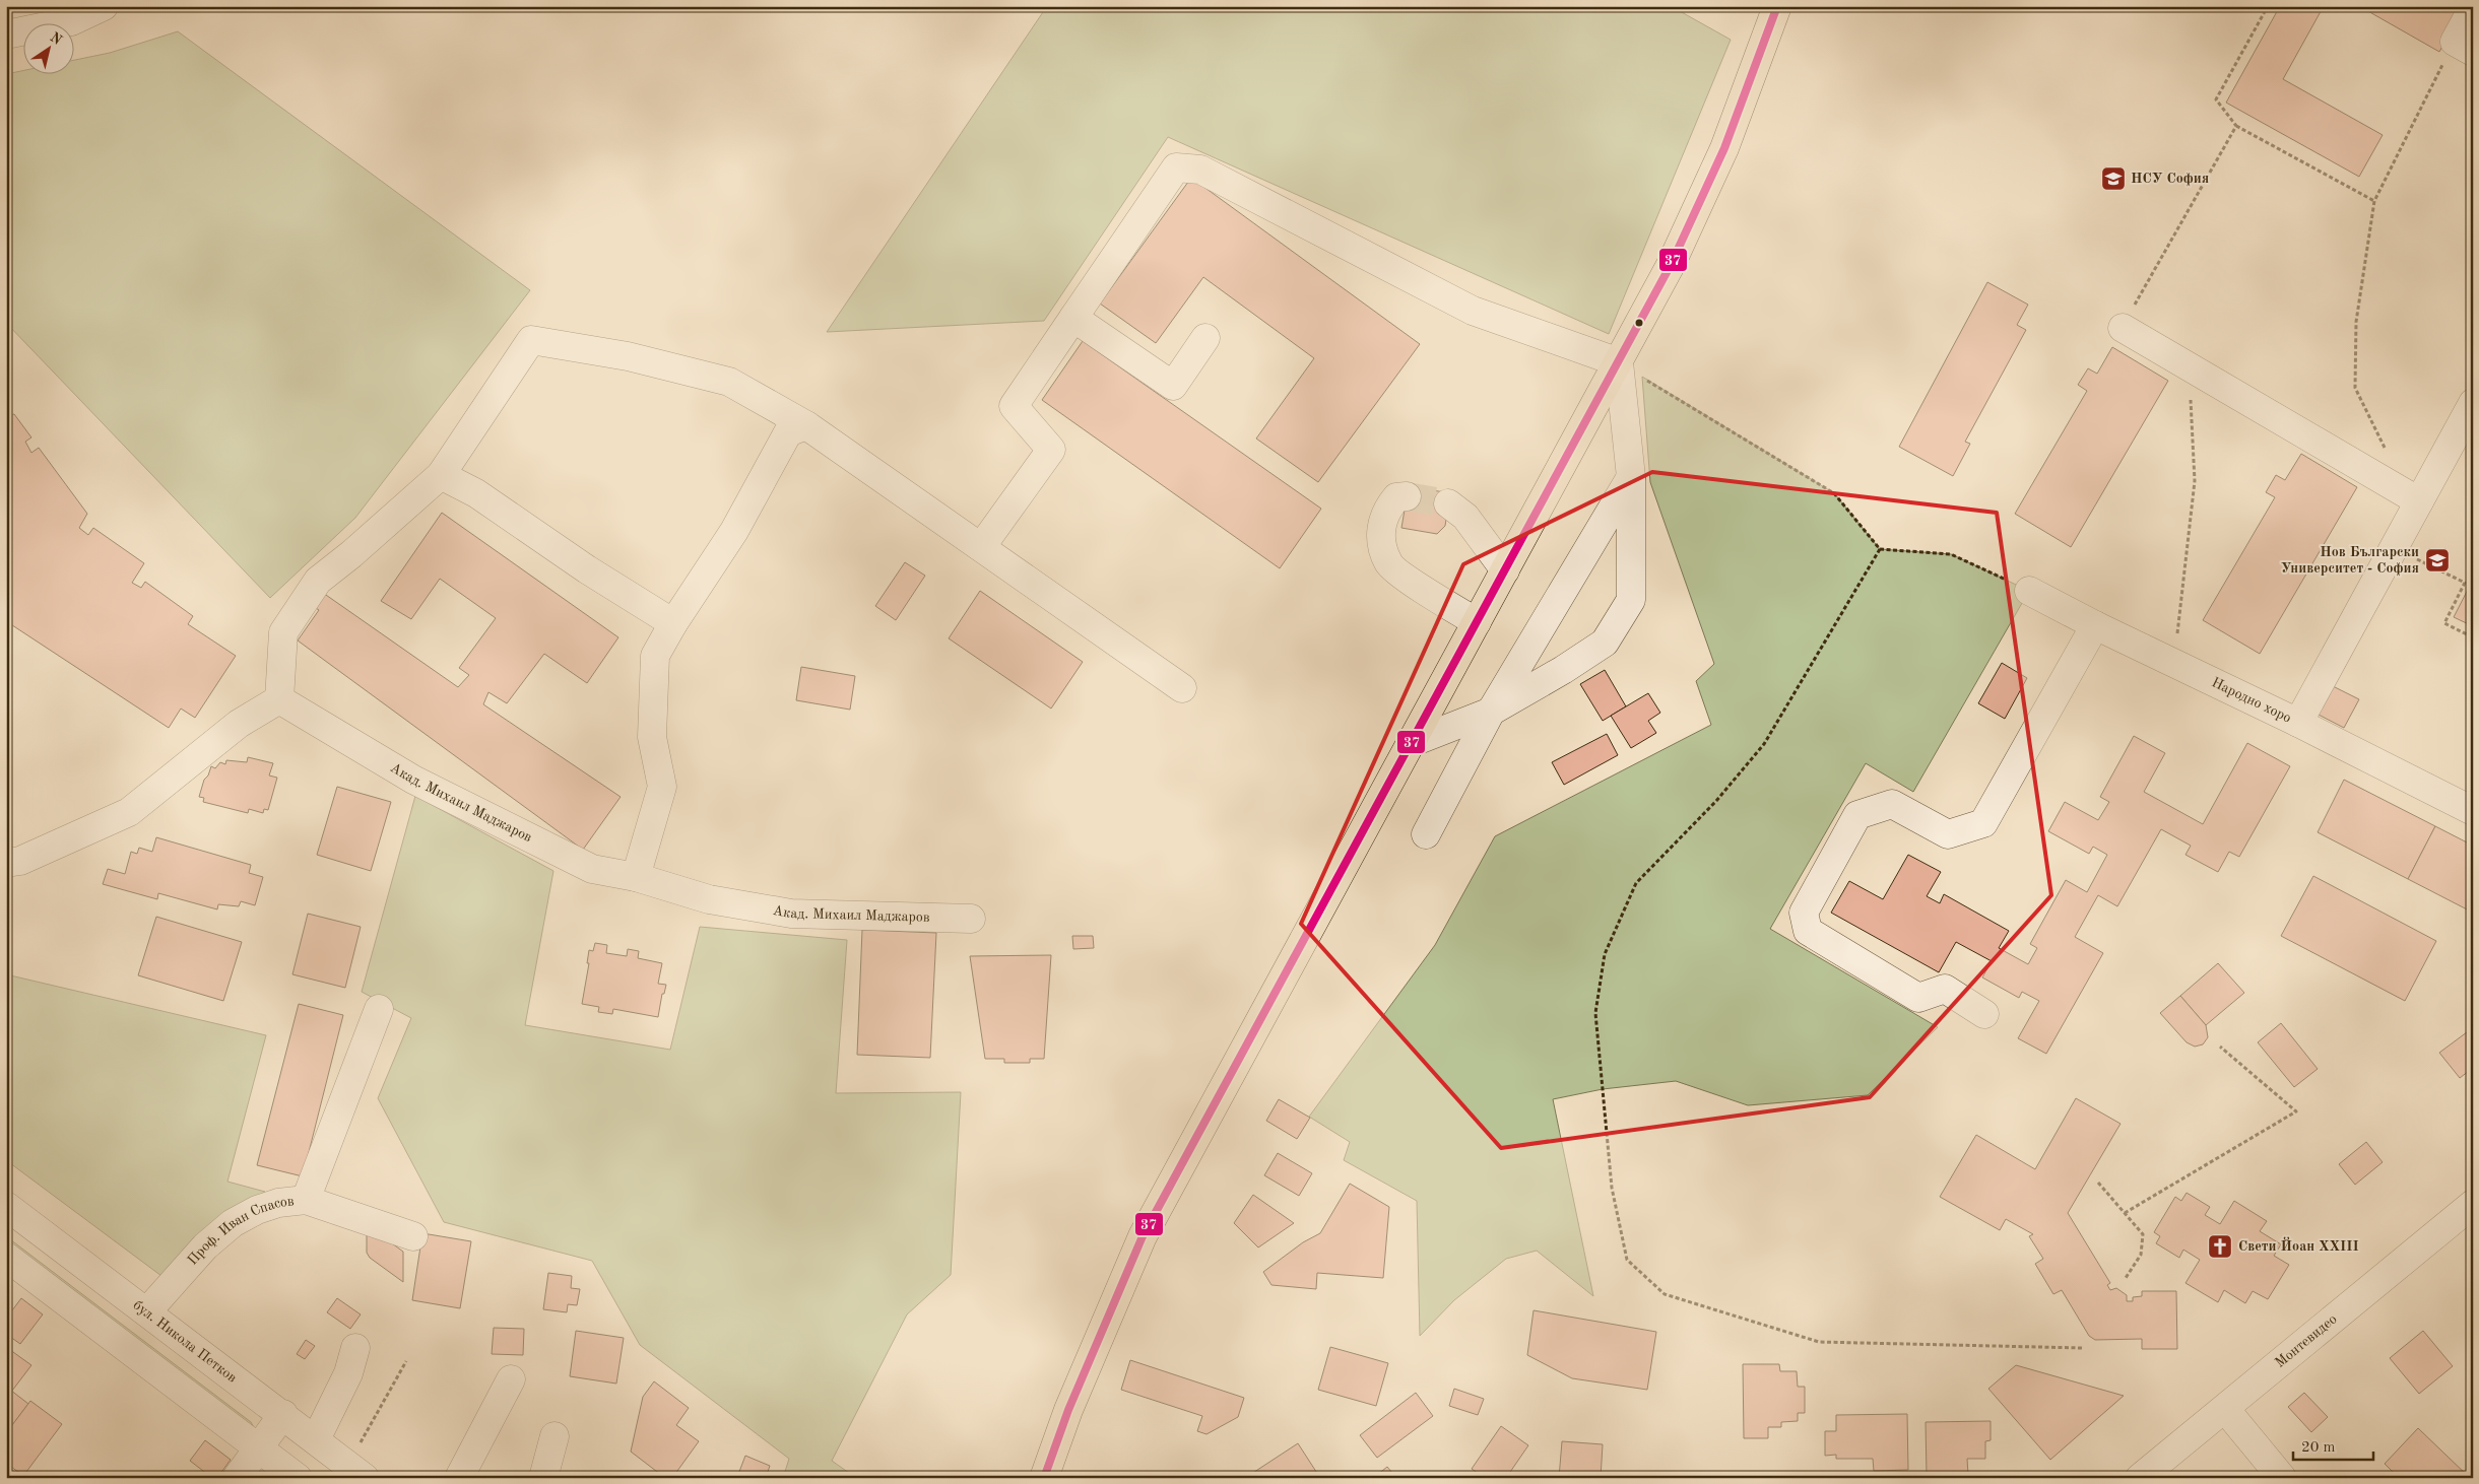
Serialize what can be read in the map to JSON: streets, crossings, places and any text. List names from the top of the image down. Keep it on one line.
{"streets":{"street":["Народно хоро","Акад. Михаил Маджаров","Проф. Иван Спасов","бул. Никола Петков","Монтевидео"]},"crossings":[["Проф. Иван Спасов","бул. Никола Петков"]],"places":{"school or university":["НСУ София","Нов Български Университет - София"],"church":["Свети Йоан XXIII"]},"lines":["transit line 37"],"scale_bar":"20 m","north":"top right"}
